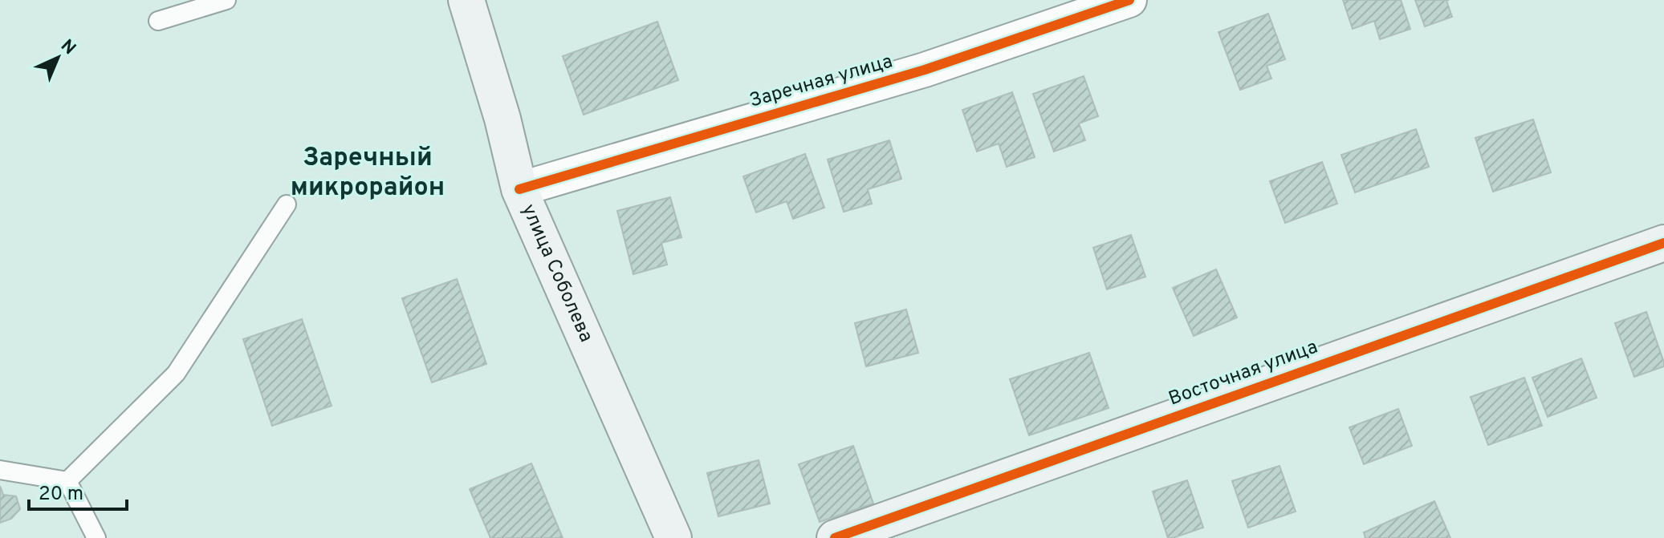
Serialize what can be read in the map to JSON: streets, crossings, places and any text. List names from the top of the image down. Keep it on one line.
{"streets":{"street":["Заречная улица","улица Соболева","Восточная улица"]},"crossings":[["Заречная улица","улица Соболева"]],"districts":["Заречный микрорайон"],"scale_bar":"20 m","north":"top right"}
